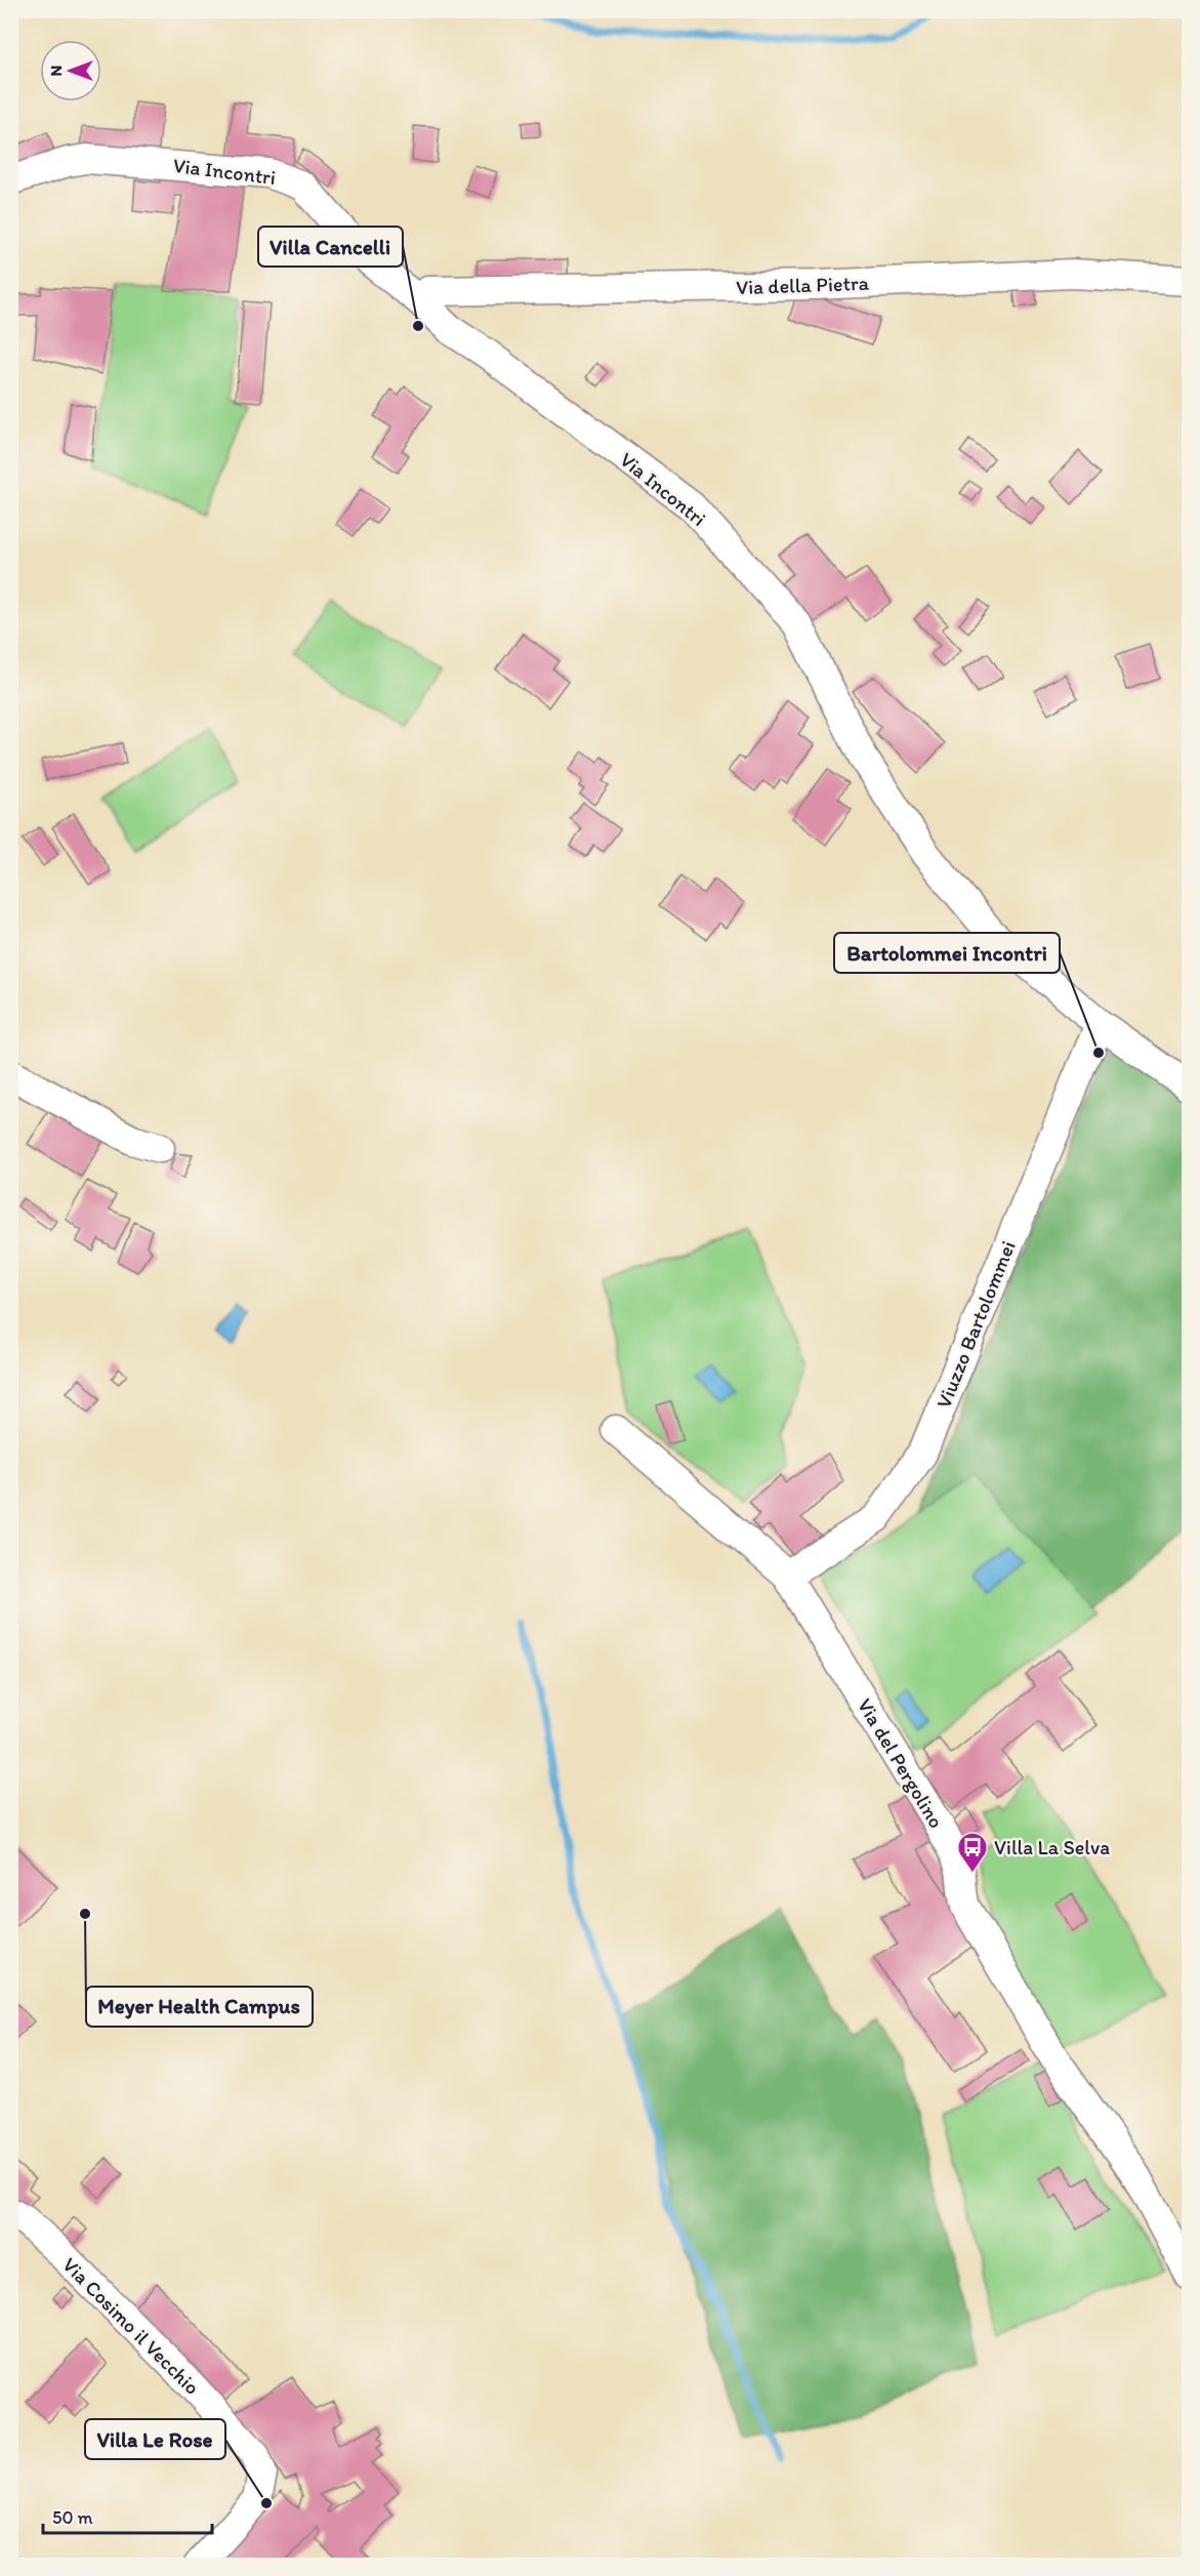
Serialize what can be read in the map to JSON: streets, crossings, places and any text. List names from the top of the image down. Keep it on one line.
{"streets":{"street":["Via Incontri","Via della Pietra","Viuzzo Bartolommei","Via del Pergolino","Via Cosimo il Vecchio"]},"crossings":[["Via Incontri","Via della Pietra"],["Via Incontri","Viuzzo Bartolommei"],["Viuzzo Bartolommei","Via del Pergolino"]],"places":{"other":["Villa Cancelli","Bartolommei Incontri","Meyer Health Campus","Villa Le Rose"],"bus stop":["Villa La Selva"]},"scale_bar":"50 m","north":"left"}
